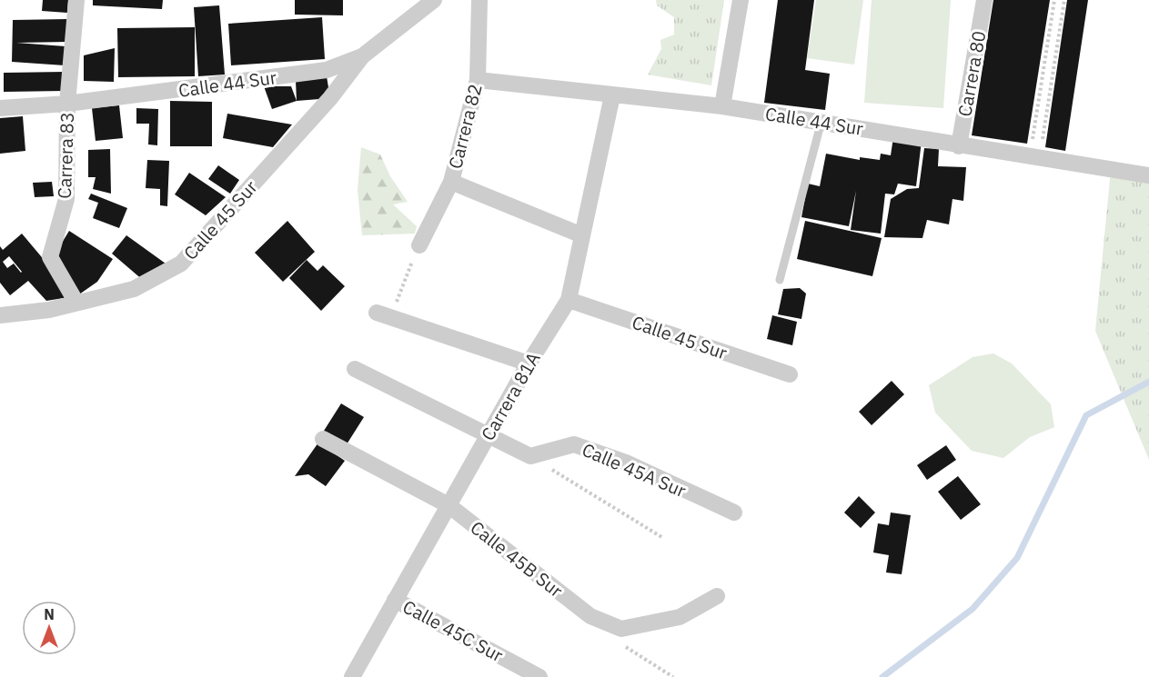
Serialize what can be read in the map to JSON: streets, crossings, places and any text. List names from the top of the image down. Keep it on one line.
{"streets":{"street":["Carrera 80","Calle 44 Sur","Carrera 82","Carrera 83","Calle 45 Sur","Carrera 81A","Calle 45A Sur","Calle 45B Sur","Calle 45C Sur"]},"crossings":[["Carrera 80","Calle 44 Sur"],["Calle 44 Sur","Carrera 82"],["Calle 44 Sur","Carrera 83"],["Calle 44 Sur","Calle 45 Sur"],["Calle 44 Sur","Carrera 81A"],["Carrera 83","Calle 45 Sur"],["Calle 45 Sur","Carrera 81A"],["Carrera 81A","Calle 45B Sur"],["Carrera 81A","Calle 45C Sur"]],"north":"top"}
